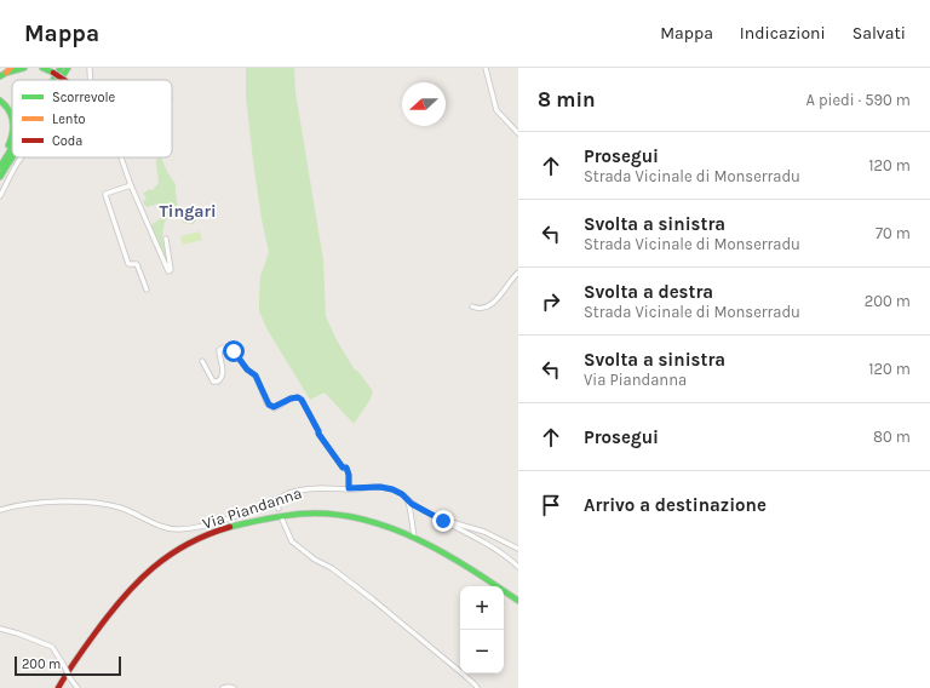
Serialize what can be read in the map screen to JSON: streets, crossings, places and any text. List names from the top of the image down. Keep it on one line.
{"streets":{"street":["Via Piandanna"]},"districts":["Tingari"],"legend":["Scorrevole","Lento","Coda"],"scale_bar":"200 m","north":"left","page":{"header":"Mappa","nav":["Mappa","Indicazioni","Salvati"],"heading":["8 min","A piedi · 590 m"],"list":[["Prosegui","Strada Vicinale di Monserradu","120 m"],["Svolta a sinistra","Strada Vicinale di Monserradu","70 m"],["Svolta a destra","Strada Vicinale di Monserradu","200 m"],["Svolta a sinistra","Via Piandanna","120 m"],["Prosegui","80 m"],"Arrivo a destinazione"],"map_buttons":["+","−"],"scale":"200 m"}}
